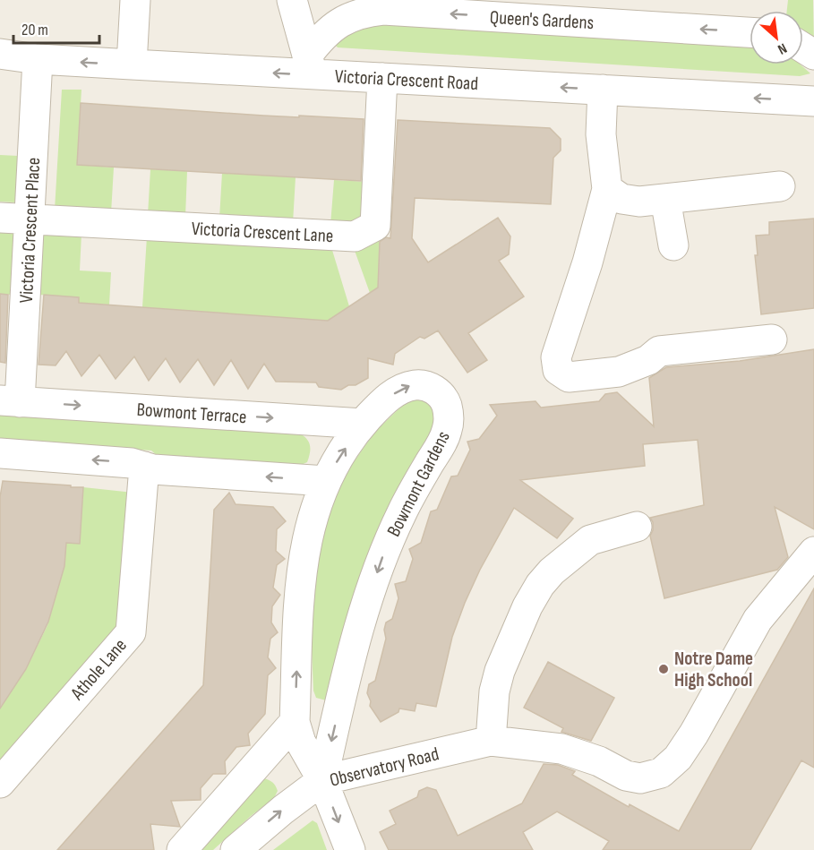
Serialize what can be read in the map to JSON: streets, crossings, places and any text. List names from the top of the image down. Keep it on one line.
{"streets":{"street":["Queen's Gardens","Victoria Crescent Road","Victoria Crescent Place","Victoria Crescent Lane","Bowmont Terrace","Bowmont Gardens","Athole Lane","Observatory Road"]},"crossings":[["Queen's Gardens","Victoria Crescent Road"],["Victoria Crescent Road","Victoria Crescent Place"],["Victoria Crescent Road","Victoria Crescent Lane"],["Victoria Crescent Place","Victoria Crescent Lane"],["Victoria Crescent Place","Bowmont Terrace"],["Bowmont Terrace","Bowmont Gardens"],["Bowmont Gardens","Observatory Road"]],"one_way":["Queen's Gardens","Victoria Crescent Road"],"places":["Notre Dame High School"],"scale_bar":"20 m","north":"bottom right"}
